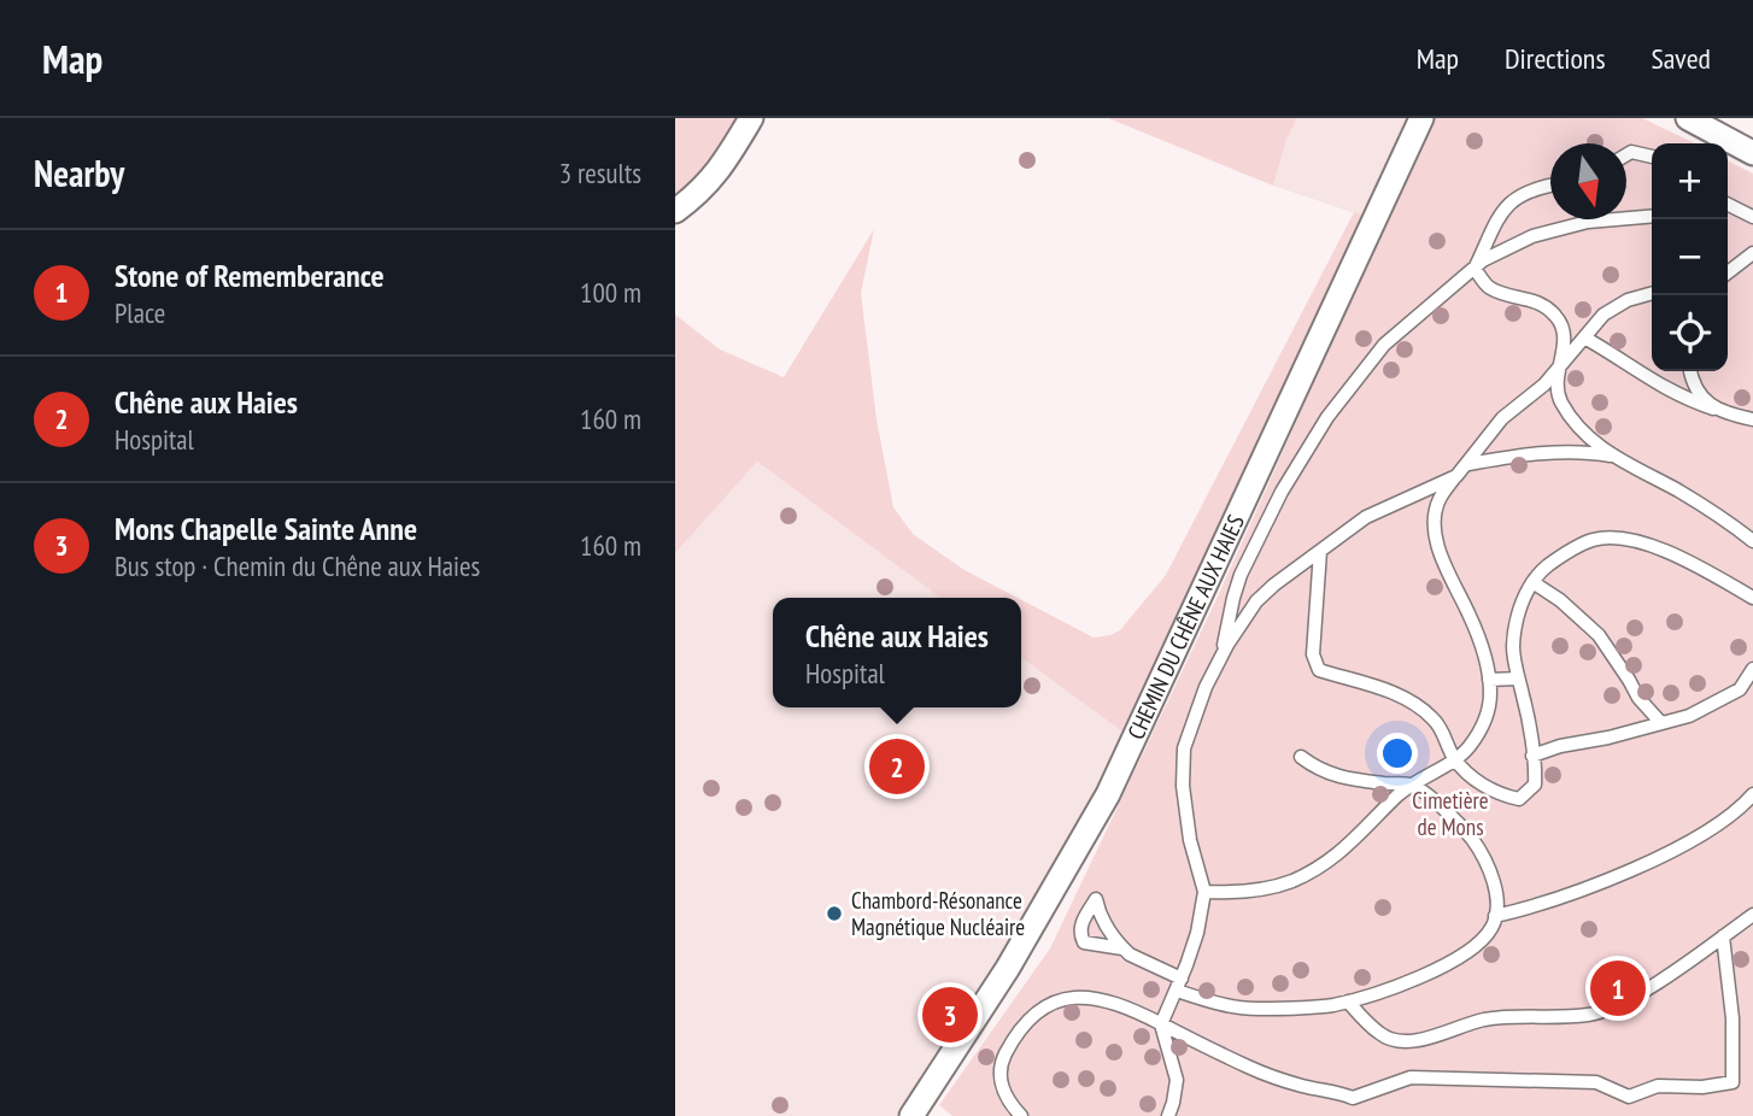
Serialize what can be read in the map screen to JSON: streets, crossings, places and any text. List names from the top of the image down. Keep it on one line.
{"streets":{"street":["CHEMIN DU CHÊNE AUX HAIES"]},"parks":["Cimetière de Mons"],"places":["Chambord-Résonance Magnétique Nucléaire"],"north":"bottom","page":{"header":"Map","nav":["Map","Directions","Saved"],"heading":["Nearby","3 results"],"map_buttons":["+","−"],"list":[{"mark":"1","name":"Stone of Rememberance","note":"Place","value":"100 m"},{"mark":"2","name":"Chêne aux Haies","note":"Hospital","value":"160 m"},{"mark":"3","name":"Mons Chapelle Sainte Anne","note":"Bus stop · Chemin du Chêne aux Haies","value":"160 m"}],"popup":["Chêne aux Haies","Hospital"],"pins":["2","1","3"]}}
